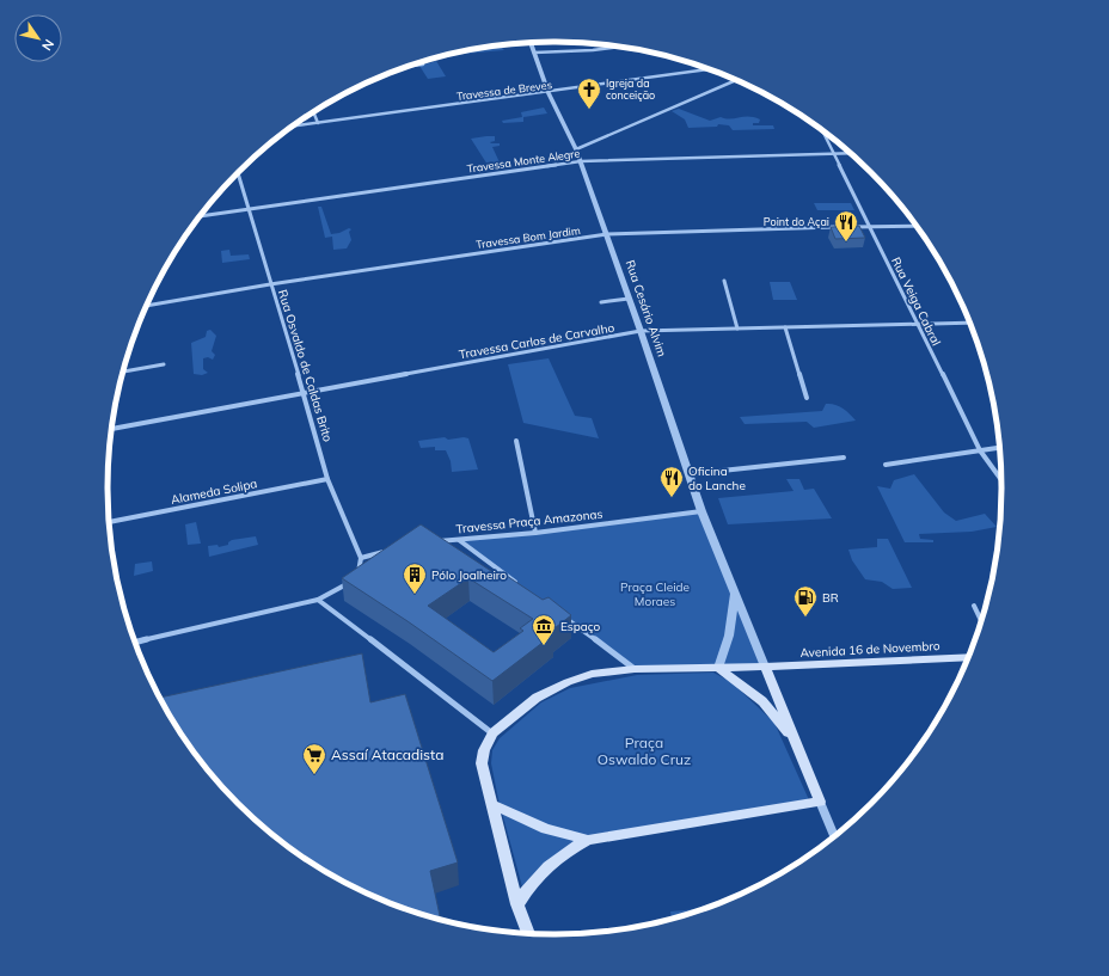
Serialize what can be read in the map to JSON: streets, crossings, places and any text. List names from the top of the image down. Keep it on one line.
{"streets":{"main road":["Avenida 16 de Novembro"],"street":["Travessa de Breves","Travessa Monte Alegre","Travessa Bom Jardim","Rua Veiga Cabral","Rua Cesário Alvim","Travessa Carlos de Carvalho","Rua Osvaldo de Caldas Brito","Alameda Solipa","Travessa Praça Amazonas"]},"crossings":[["Travessa de Breves","Rua Cesário Alvim"],["Travessa Monte Alegre","Rua Veiga Cabral"],["Travessa Monte Alegre","Rua Cesário Alvim"],["Travessa Monte Alegre","Rua Osvaldo de Caldas Brito"],["Travessa Bom Jardim","Rua Cesário Alvim"],["Travessa Bom Jardim","Rua Osvaldo de Caldas Brito"],["Rua Veiga Cabral","Travessa Carlos de Carvalho"],["Rua Cesário Alvim","Travessa Carlos de Carvalho"],["Rua Cesário Alvim","Travessa Praça Amazonas"],["Rua Cesário Alvim","Avenida 16 de Novembro"],["Travessa Carlos de Carvalho","Rua Osvaldo de Caldas Brito"],["Rua Osvaldo de Caldas Brito","Alameda Solipa"]],"parks":["Praça Cleide Moraes","Praça Oswaldo Cruz"],"places":{"church":["Igreja da conceição"],"restaurant":["Point do Açai","Oficina do Lanche"],"building":["Pólo Joalheiro"],"fuel station":["BR"],"museum":["Espaço"],"supermarket":["Assaí Atacadista"]},"north":"bottom right"}
